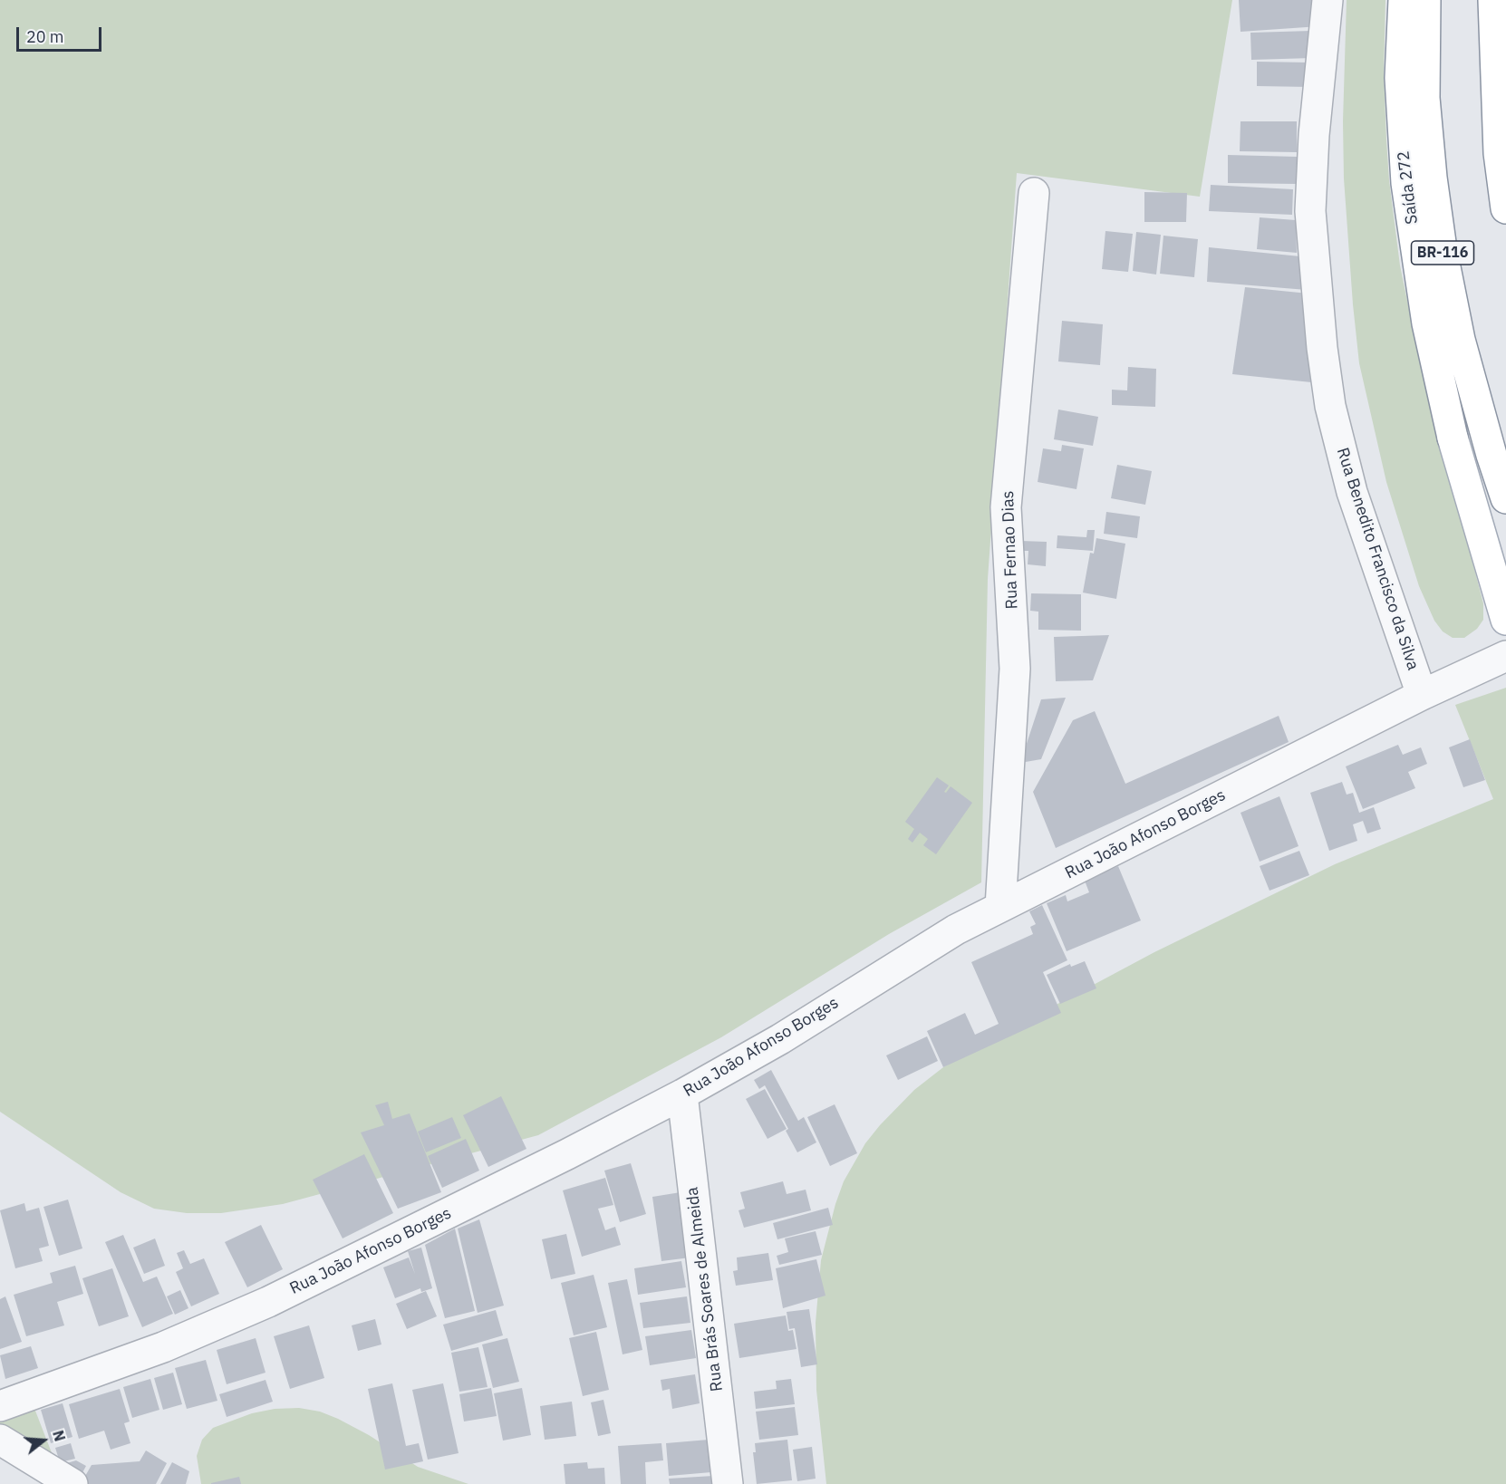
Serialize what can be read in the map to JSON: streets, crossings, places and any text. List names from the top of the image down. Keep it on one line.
{"streets":{"main road":["Saída 272","BR-116"],"street":["Rua Fernao Dias","Rua Benedito Francisco da Silva","Rua João Afonso Borges","Rua Brás Soares de Almeida"]},"crossings":[["Rua Fernao Dias","Rua João Afonso Borges"],["Rua Benedito Francisco da Silva","Rua João Afonso Borges"],["Rua João Afonso Borges","Rua Brás Soares de Almeida"]],"scale_bar":"20 m","north":"right"}
